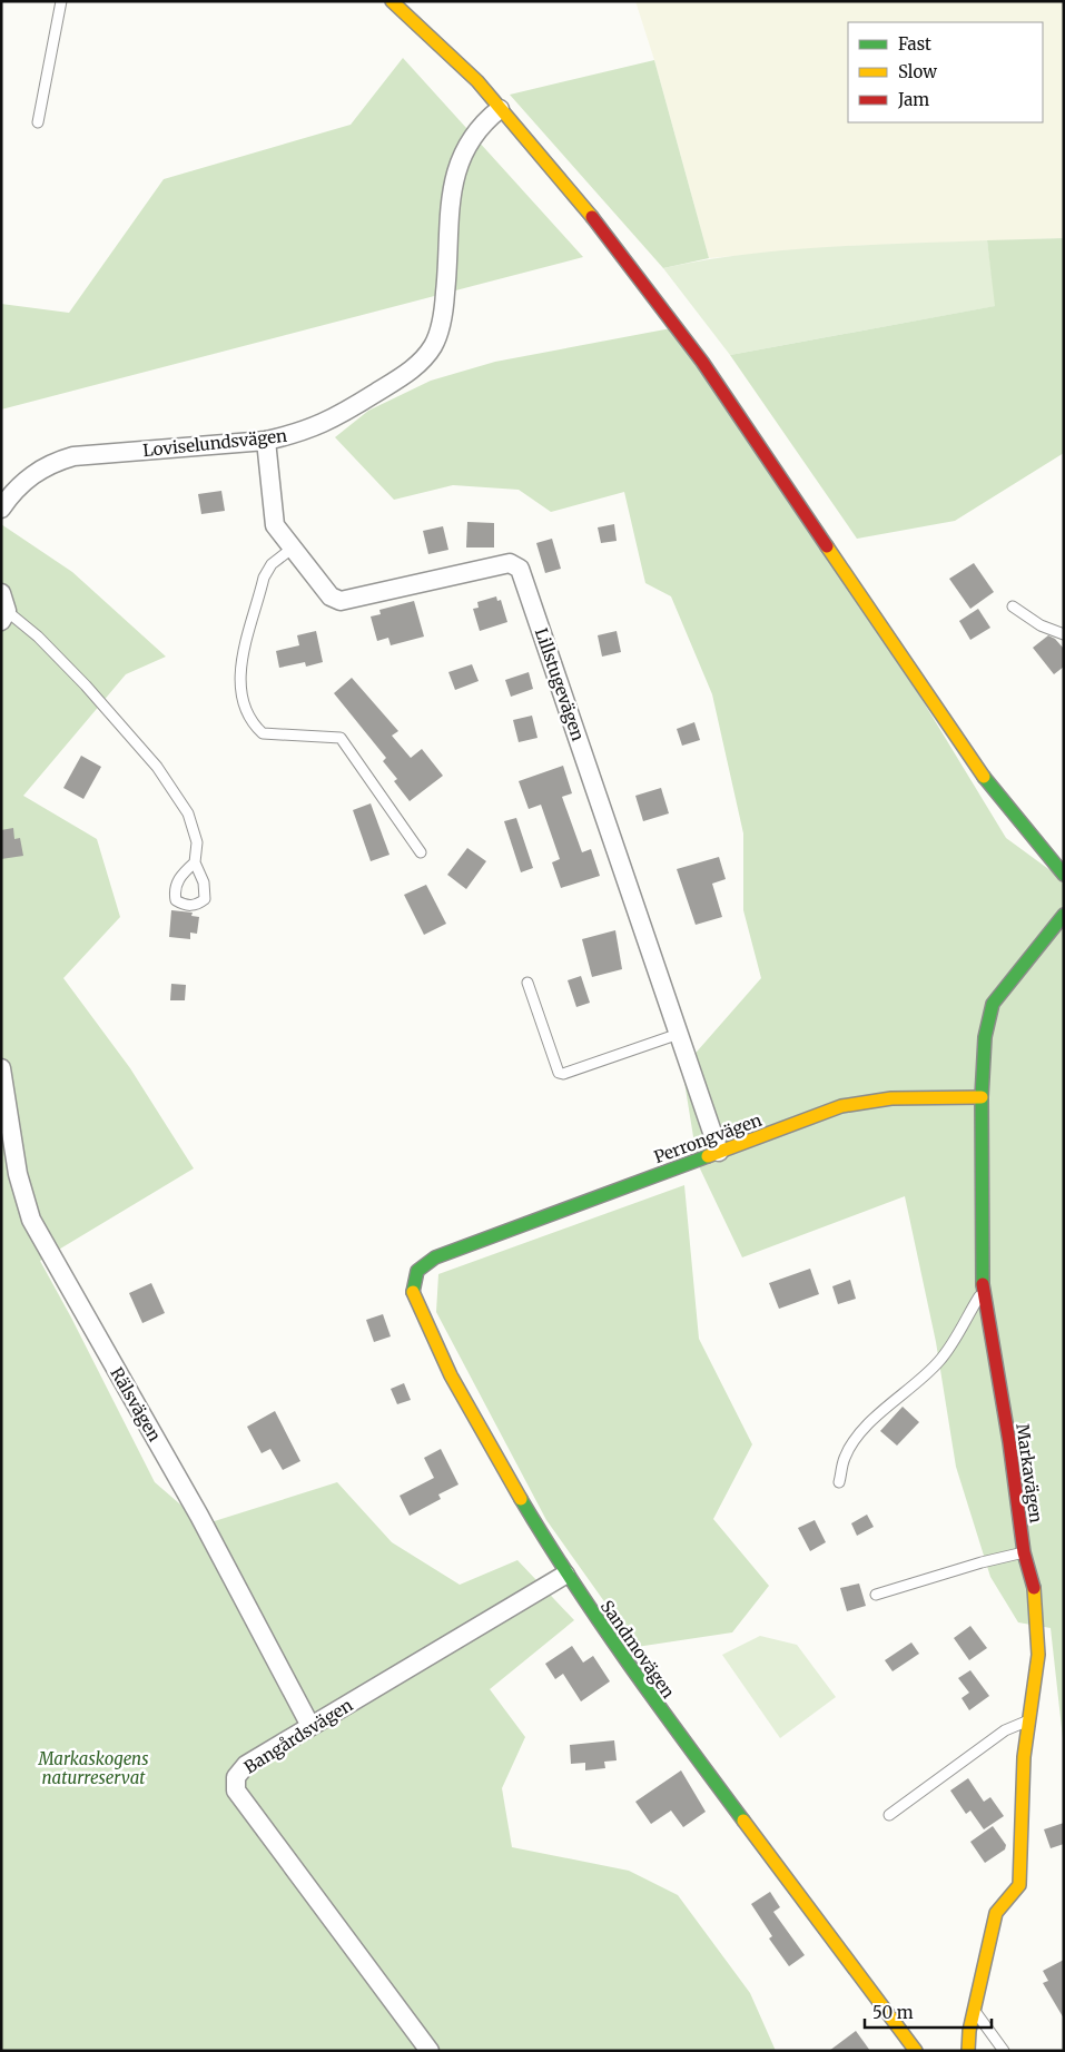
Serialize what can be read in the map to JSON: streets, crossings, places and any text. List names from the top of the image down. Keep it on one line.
{"streets":{"street":["Loviselundsvägen","Lillstugevägen","Perrongvägen","Rälsvägen","Markavägen","Sandmovägen","Bangårdsvägen"]},"crossings":[["Loviselundsvägen","Lillstugevägen"],["Lillstugevägen","Perrongvägen"],["Perrongvägen","Markavägen"],["Perrongvägen","Sandmovägen"],["Rälsvägen","Bangårdsvägen"],["Sandmovägen","Bangårdsvägen"]],"parks":["Markaskogens naturreservat"],"legend":["Fast","Slow","Jam"],"scale_bar":"50 m"}
